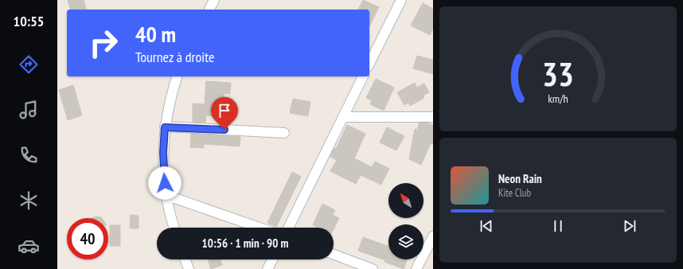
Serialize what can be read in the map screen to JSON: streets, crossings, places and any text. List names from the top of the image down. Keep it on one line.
{"north":"top left","page":{"tabs":"10:55","turn":["40 m","Tournez à droite"],"song":["Neon Rain","Kite Club"],"limit":"40","trip":"10:56 · 1 min · 90 m","gauge":["33","km/h"]}}
